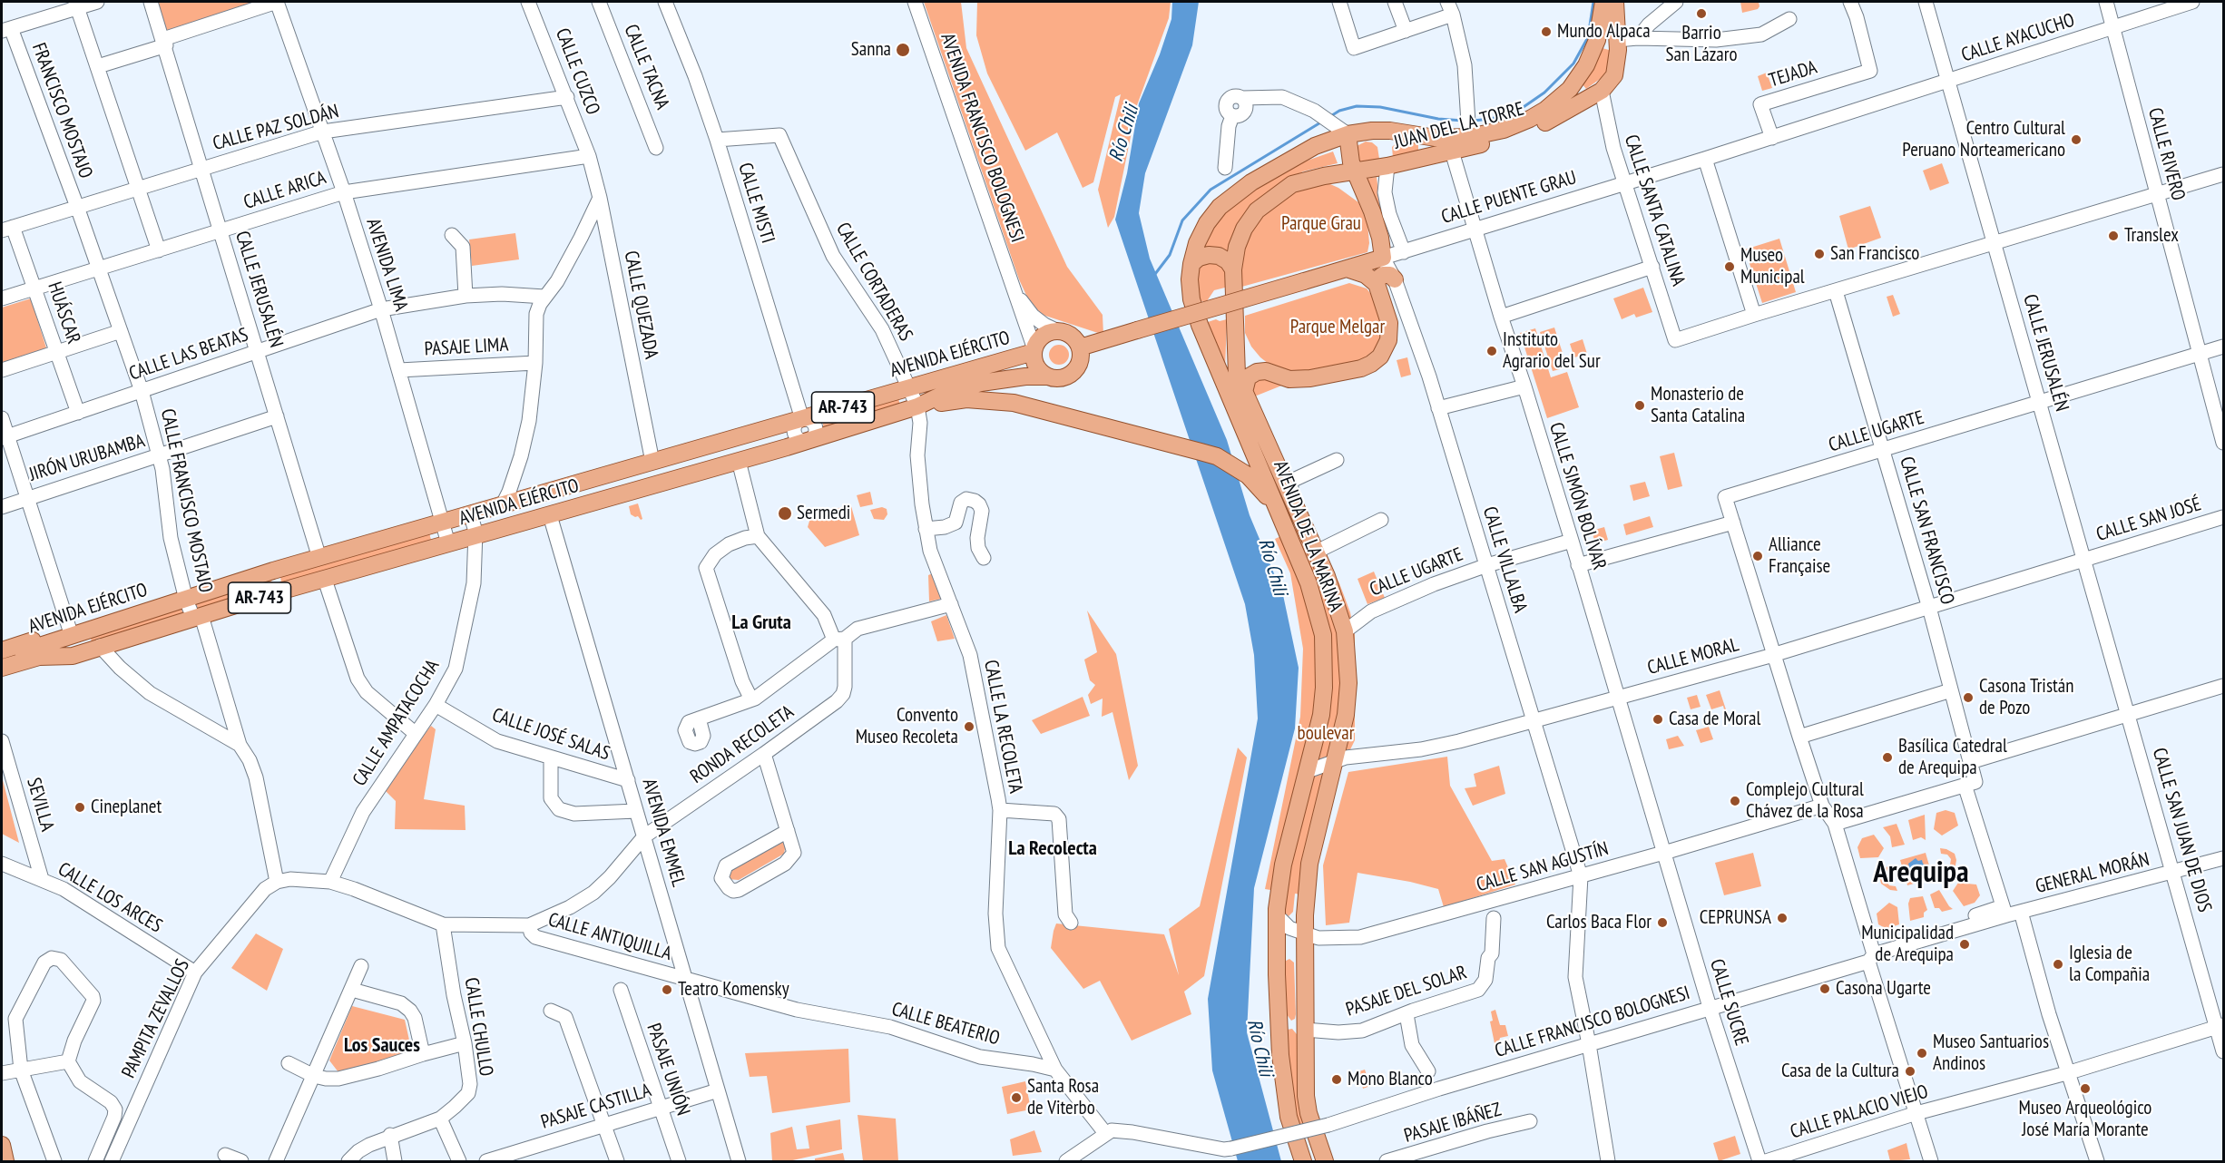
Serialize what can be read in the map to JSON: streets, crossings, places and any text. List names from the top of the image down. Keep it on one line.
{"streets":{"main road":["JUAN DEL LA TORRE","CALLE PUENTE GRAU","AVENIDA EJÉRCITO","AR-743","AVENIDA DE LA MARINA"],"street":["CALLE AYACUCHO","CALLE TACNA","CALLE CUZCO","TEJADA","FRANCISCO MOSTAJO","CALLE PAZ SOLDÁN","AVENIDA FRANCISCO BOLOGNESI","CALLE RIVERO","CALLE ARICA","CALLE MISTI","CALLE SANTA CATALINA","AVENIDA LIMA","CALLE CORTADERAS","CALLE JERUSALÉN","CALLE QUEZADA","HUÁSCAR","PASAJE LIMA","CALLE LAS BEATAS","CALLE UGARTE","JIRÓN URUBAMBA","CALLE SIMÓN BOLÍVAR","CALLE FRANCISCO MOSTAJO","CALLE SAN JOSÉ","CALLE SAN FRANCISCO","CALLE VILLALBA","CALLE MORAL","CALLE AMPATACOCHA","CALLE LA RECOLETA","CALLE JOSÉ SALAS","RONDA RECOLETA","SEVILLA","CALLE SAN JUAN DE DIOS","AVENIDA EMMEL","CALLE SAN AGUSTÍN","GENERAL MORÁN","CALLE LOS ARCES","CALLE ANTIQUILLA","PASAJE DEL SOLAR","CALLE SUCRE","PAMPITA ZEVALLOS","CALLE FRANCISCO BOLOGNESI","CALLE BEATERIO","CALLE CHULLO","PASAJE UNIÓN","PASAJE CASTILLA","CALLE PALACIO VIEJO","PASAJE IBÁÑEZ"]},"crossings":[["CALLE AYACUCHO","CALLE RIVERO"],["CALLE AYACUCHO","CALLE PUENTE GRAU"],["CALLE AYACUCHO","CALLE JERUSALÉN"],["CALLE CUZCO","CALLE PAZ SOLDÁN"],["CALLE CUZCO","CALLE ARICA"],["CALLE CUZCO","CALLE QUEZADA"],["TEJADA","CALLE PUENTE GRAU"],["FRANCISCO MOSTAJO","CALLE PAZ SOLDÁN"],["FRANCISCO MOSTAJO","CALLE FRANCISCO MOSTAJO"],["JUAN DEL LA TORRE","CALLE SANTA CATALINA"],["JUAN DEL LA TORRE","CALLE SIMÓN BOLÍVAR"],["JUAN DEL LA TORRE","AVENIDA DE LA MARINA"],["CALLE PAZ SOLDÁN","AVENIDA LIMA"],["CALLE PAZ SOLDÁN","CALLE JERUSALÉN"],["CALLE PAZ SOLDÁN","HUÁSCAR"],["CALLE PAZ SOLDÁN","CALLE FRANCISCO MOSTAJO"],["AVENIDA FRANCISCO BOLOGNESI","CALLE PUENTE GRAU"],["AVENIDA FRANCISCO BOLOGNESI","AVENIDA EJÉRCITO"],["AVENIDA FRANCISCO BOLOGNESI","AR-743"],["CALLE RIVERO","CALLE UGARTE"],["CALLE ARICA","AVENIDA LIMA"],["CALLE ARICA","CALLE JERUSALÉN"],["CALLE ARICA","CALLE QUEZADA"],["CALLE ARICA","HUÁSCAR"],["CALLE ARICA","CALLE FRANCISCO MOSTAJO"],["CALLE PUENTE GRAU","CALLE SANTA CATALINA"],["CALLE PUENTE GRAU","CALLE JERUSALÉN"],["CALLE PUENTE GRAU","AVENIDA EJÉRCITO"],["CALLE PUENTE GRAU","AR-743"],["CALLE PUENTE GRAU","CALLE SIMÓN BOLÍVAR"],["CALLE PUENTE GRAU","CALLE VILLALBA"],["CALLE MISTI","CALLE CORTADERAS"],["CALLE MISTI","AVENIDA EJÉRCITO"],["AVENIDA LIMA","PASAJE LIMA"],["AVENIDA LIMA","CALLE LAS BEATAS"],["AVENIDA LIMA","AVENIDA EJÉRCITO"],["CALLE CORTADERAS","AVENIDA EJÉRCITO"],["CALLE CORTADERAS","CALLE LA RECOLETA"],["CALLE JERUSALÉN","CALLE LAS BEATAS"],["CALLE JERUSALÉN","AVENIDA EJÉRCITO"],["CALLE JERUSALÉN","CALLE UGARTE"],["CALLE JERUSALÉN","JIRÓN URUBAMBA"],["CALLE JERUSALÉN","CALLE SAN JOSÉ"],["CALLE JERUSALÉN","CALLE MORAL"],["CALLE JERUSALÉN","CALLE SAN JUAN DE DIOS"],["CALLE QUEZADA","AVENIDA EJÉRCITO"],["HUÁSCAR","CALLE LAS BEATAS"],["CALLE LAS BEATAS","CALLE FRANCISCO MOSTAJO"],["AVENIDA EJÉRCITO","AR-743"],["AVENIDA EJÉRCITO","CALLE FRANCISCO MOSTAJO"],["AVENIDA EJÉRCITO","CALLE AMPATACOCHA"],["AVENIDA EJÉRCITO","CALLE LA RECOLETA"],["AVENIDA EJÉRCITO","AVENIDA EMMEL"],["CALLE UGARTE","CALLE SIMÓN BOLÍVAR"],["CALLE UGARTE","CALLE SAN FRANCISCO"],["CALLE UGARTE","AVENIDA DE LA MARINA"],["CALLE UGARTE","CALLE VILLALBA"],["JIRÓN URUBAMBA","CALLE FRANCISCO MOSTAJO"],["CALLE SIMÓN BOLÍVAR","CALLE MORAL"],["CALLE SIMÓN BOLÍVAR","CALLE SAN AGUSTÍN"],["CALLE SIMÓN BOLÍVAR","CALLE SUCRE"],["CALLE FRANCISCO MOSTAJO","CALLE ANTIQUILLA"],["CALLE FRANCISCO MOSTAJO","PAMPITA ZEVALLOS"],["CALLE SAN JOSÉ","CALLE MORAL"],["CALLE SAN FRANCISCO","CALLE MORAL"],["CALLE SAN FRANCISCO","GENERAL MORÁN"],["CALLE SAN FRANCISCO","CALLE FRANCISCO BOLOGNESI"],["AVENIDA DE LA MARINA","CALLE MORAL"],["AVENIDA DE LA MARINA","CALLE SAN AGUSTÍN"],["AVENIDA DE LA MARINA","PASAJE DEL SOLAR"],["CALLE VILLALBA","CALLE MORAL"],["CALLE VILLALBA","CALLE SAN AGUSTÍN"],["CALLE AMPATACOCHA","CALLE JOSÉ SALAS"],["CALLE AMPATACOCHA","CALLE ANTIQUILLA"],["CALLE LA RECOLETA","CALLE BEATERIO"],["CALLE JOSÉ SALAS","AVENIDA EMMEL"],["RONDA RECOLETA","AVENIDA EMMEL"],["RONDA RECOLETA","CALLE ANTIQUILLA"],["SEVILLA","CALLE LOS ARCES"],["CALLE SAN JUAN DE DIOS","GENERAL MORÁN"],["CALLE SAN JUAN DE DIOS","CALLE PALACIO VIEJO"],["AVENIDA EMMEL","CALLE ANTIQUILLA"],["AVENIDA EMMEL","CALLE BEATERIO"],["AVENIDA EMMEL","PASAJE CASTILLA"],["CALLE SAN AGUSTÍN","CALLE SUCRE"],["GENERAL MORÁN","CALLE FRANCISCO BOLOGNESI"],["CALLE LOS ARCES","PAMPITA ZEVALLOS"],["CALLE ANTIQUILLA","PAMPITA ZEVALLOS"],["CALLE ANTIQUILLA","CALLE BEATERIO"],["CALLE ANTIQUILLA","CALLE CHULLO"],["CALLE SUCRE","CALLE FRANCISCO BOLOGNESI"],["PASAJE UNIÓN","PASAJE CASTILLA"]],"districts":["La Gruta","La Recolecta","Arequipa","Los Sauces"],"water":["Río Chili"],"parks":["Parque Grau","Parque Melgar","boulevar"],"places":["Barrio San Lázaro","Mundo Alpaca","Sanna","Centro Cultural Peruano Norteamericano","Translex","San Francisco","Museo Municipal","Instituto Agrario del Sur","Monasterio de Santa Catalina","Sermedi","Alliance Française","Casona Tristán de Pozo","Casa de Moral","Convento Museo Recoleta","Basílica Catedral de Arequipa","Complejo Cultural Chávez de la Rosa","Cineplanet","CEPRUNSA","Carlos Baca Flor","Municipalidad de Arequipa","Iglesia de la Compañia","Casona Ugarte","Teatro Komensky","Museo Santuarios Andinos","Casa de la Cultura","Mono Blanco","Museo Arqueológico José María Morante","Santa Rosa de Viterbo"]}
